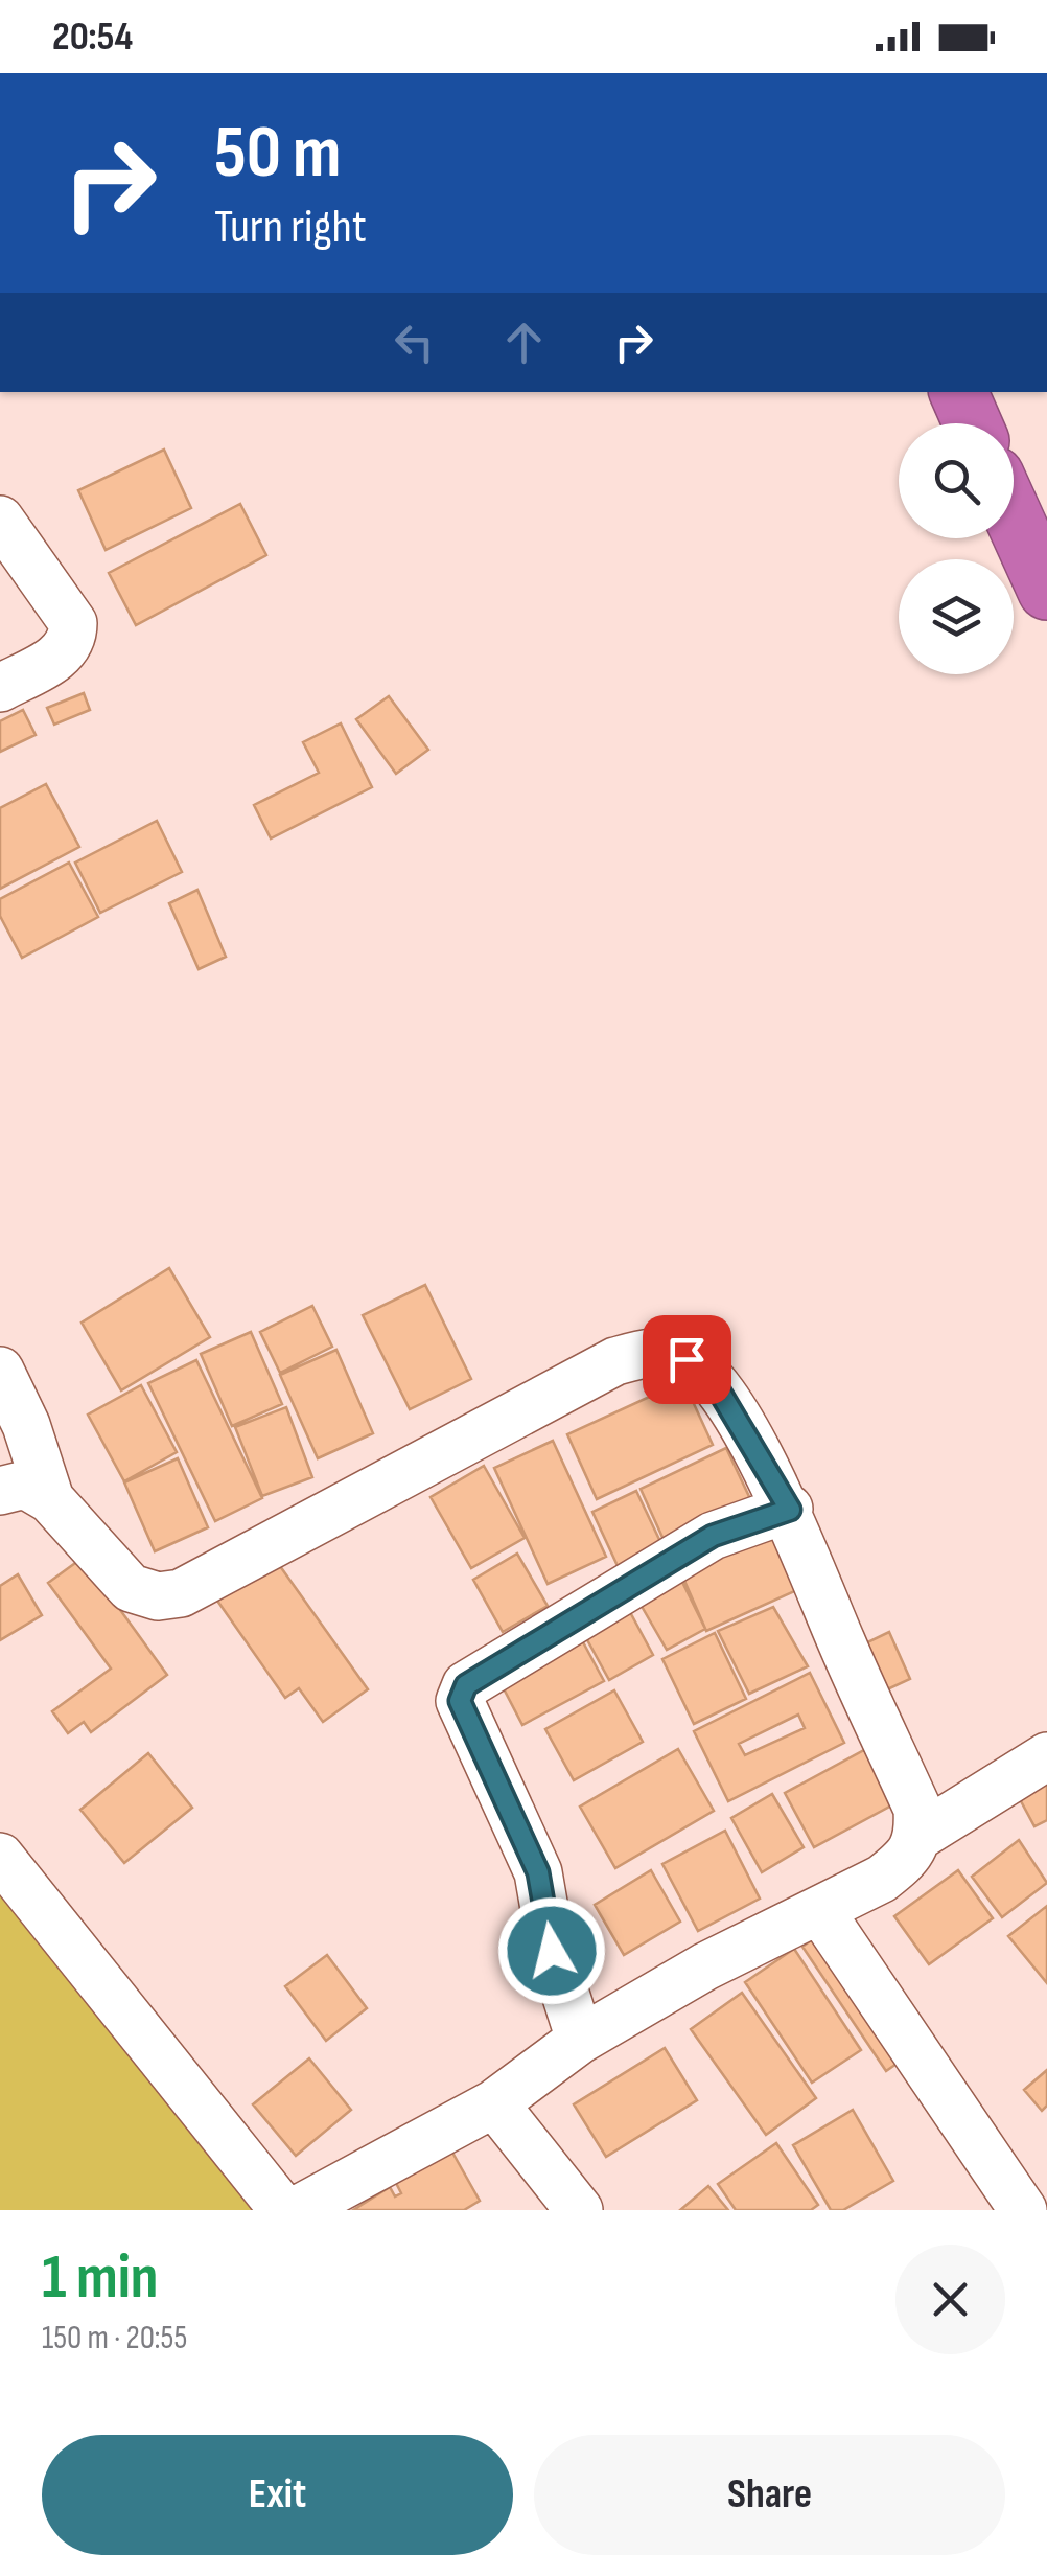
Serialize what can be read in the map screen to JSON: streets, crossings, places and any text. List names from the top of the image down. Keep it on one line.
{"page":{"status":"20:54","turn":["50 m","Turn right"],"heading":["1 min","150 m · 20:55"],"buttons":["Exit","Share"]}}
